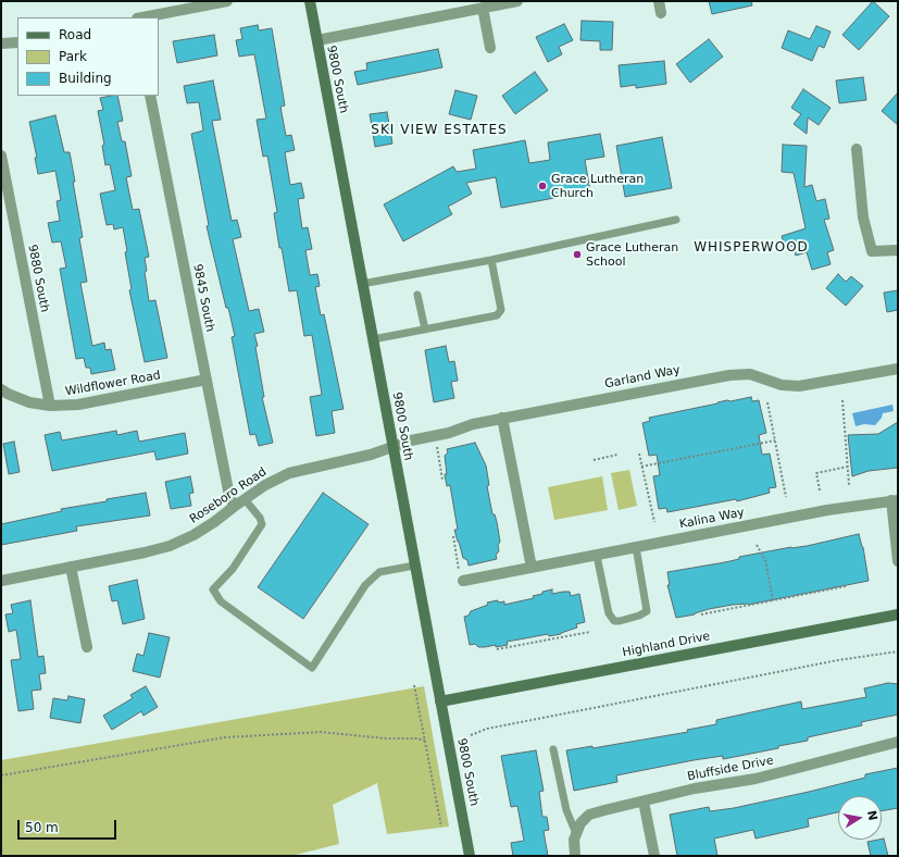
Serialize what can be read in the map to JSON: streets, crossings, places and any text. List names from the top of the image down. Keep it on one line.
{"streets":{"street":["9800 South","9880 South","9845 South","Garland Way","Wildflower Road","Roseboro Road","Kalina Way","Highland Drive","Bluffside Drive"]},"crossings":[["9800 South","Garland Way"],["9800 South","Roseboro Road"],["9800 South","Highland Drive"],["9880 South","Wildflower Road"],["9845 South","Wildflower Road"],["9845 South","Roseboro Road"],["Garland Way","Roseboro Road"]],"districts":["SKI VIEW ESTATES","WHISPERWOOD"],"places":["Grace Lutheran Church","Grace Lutheran School"],"legend":["Road","Park","Building"],"scale_bar":"50 m","north":"right"}
